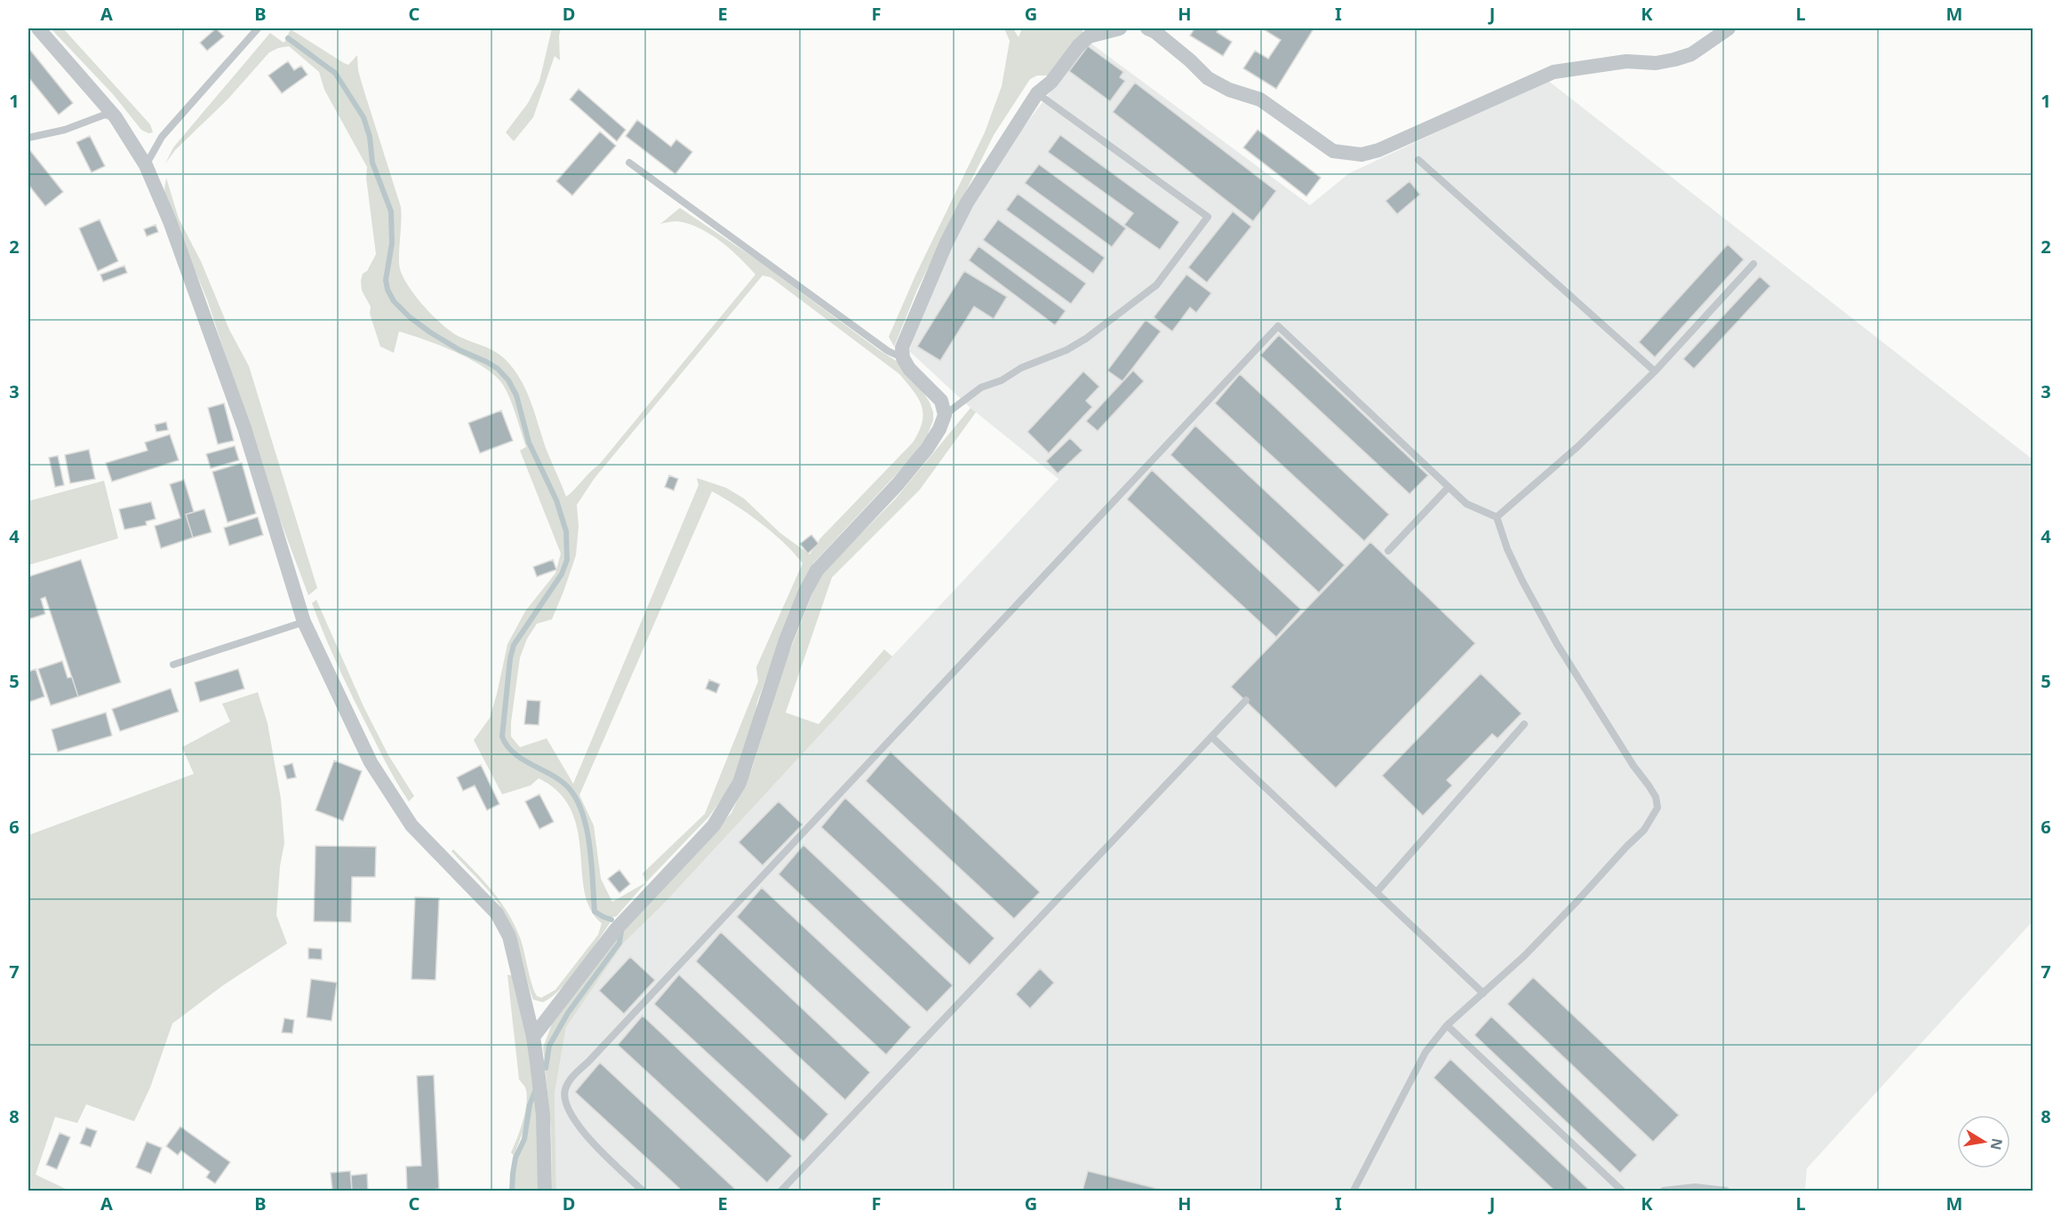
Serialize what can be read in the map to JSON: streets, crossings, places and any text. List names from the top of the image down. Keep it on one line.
{"north":"right","grid":{"columns":["A","B","C","D","E","F","G","H","I","J","K","L","M"],"rows":["1","2","3","4","5","6","7","8"]}}
